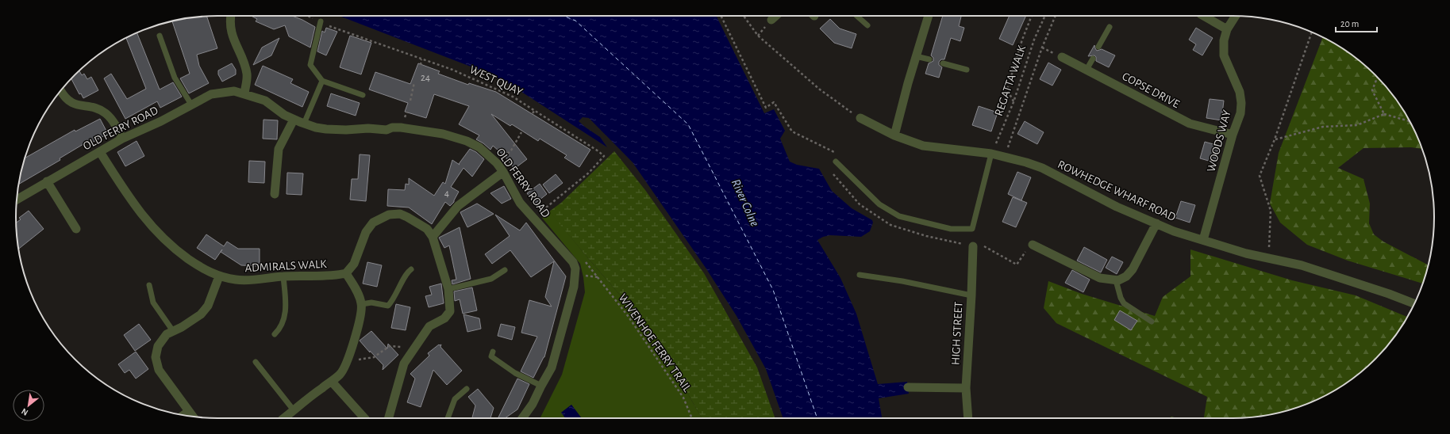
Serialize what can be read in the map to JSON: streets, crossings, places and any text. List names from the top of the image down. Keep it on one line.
{"streets":{"street":["COPSE DRIVE","OLD FERRY ROAD","WOODS WAY","ROWHEDGE WHARF ROAD","ADMIRALS WALK","HIGH STREET"],"path":["WEST QUAY","REGATTA WALK","WIVENHOE FERRY TRAIL"]},"crossings":[["REGATTA WALK","ROWHEDGE WHARF ROAD"],["COPSE DRIVE","WOODS WAY"],["OLD FERRY ROAD","ADMIRALS WALK"],["WOODS WAY","ROWHEDGE WHARF ROAD"]],"water":["River Colne"],"house_numbers":["24","4"],"scale_bar":"20 m","north":"bottom left"}
